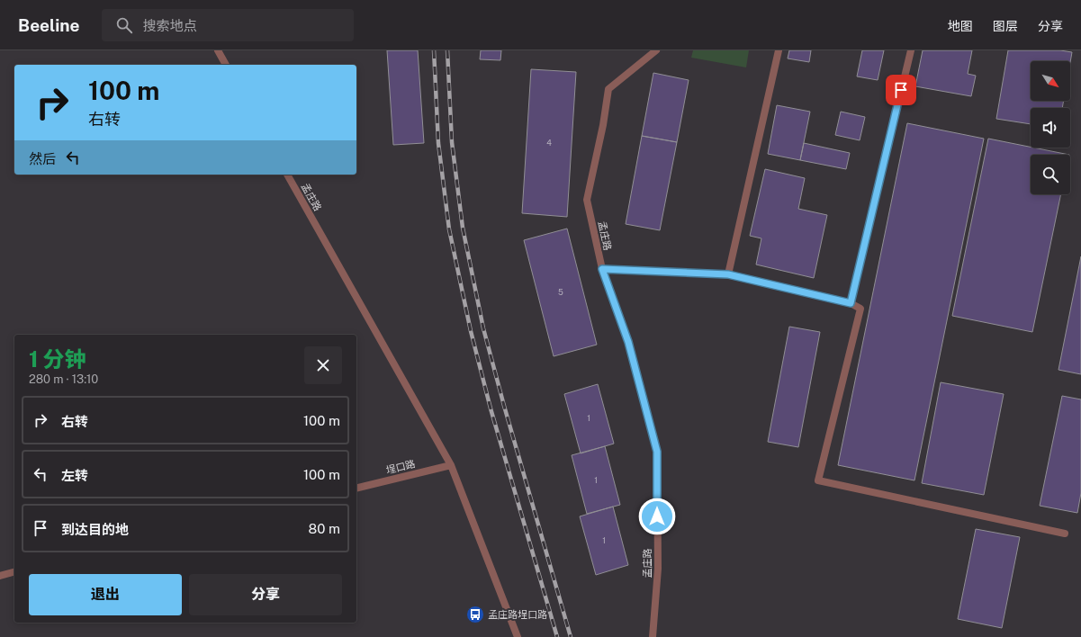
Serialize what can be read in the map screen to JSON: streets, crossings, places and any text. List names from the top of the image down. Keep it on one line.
{"streets":{"street":["孟庄路","埕口路"]},"crossings":[["孟庄路","埕口路"]],"places":{"bus stop":["孟庄路埕口路"]},"house_numbers":["4","5","1","1","1"],"north":"bottom right","page":{"header":"Beeline","search":"搜索地点","nav":["地图","图层","分享"],"turn":["100 m","右转"],"then":"然后","heading":["1 分钟","280 m · 13:10"],"list":[{"name":"右转","value":"100 m"},{"name":"左转","value":"100 m"},{"name":"到达目的地","value":"80 m"}],"buttons":["退出","分享"]}}
